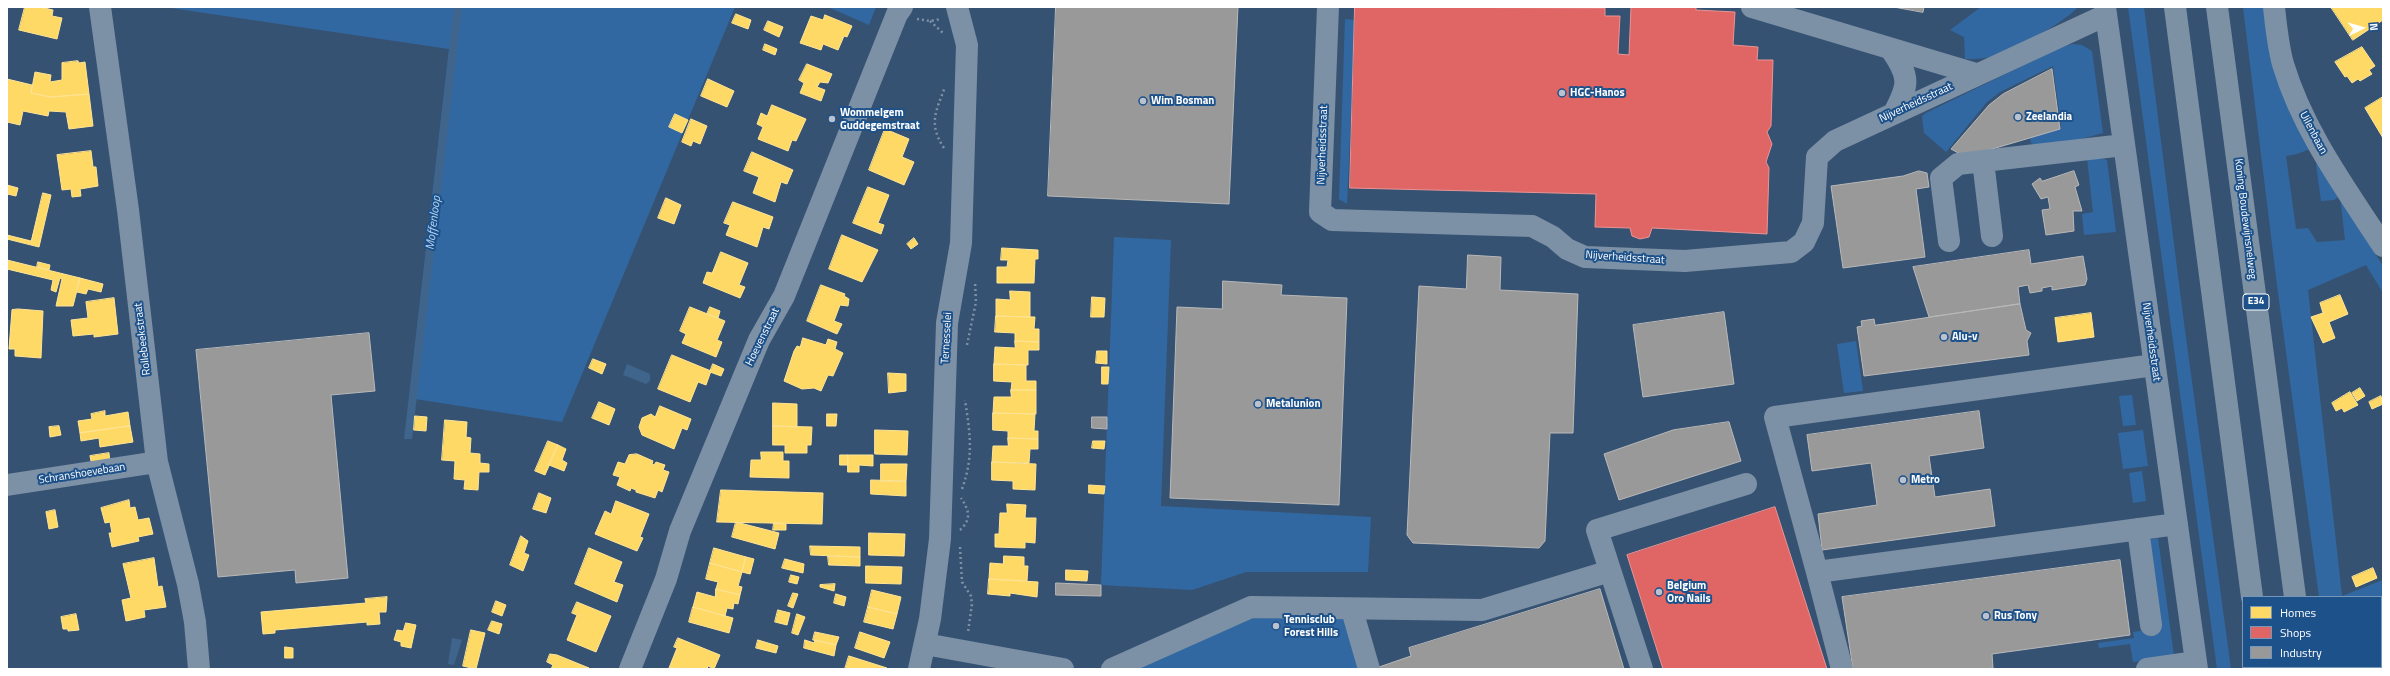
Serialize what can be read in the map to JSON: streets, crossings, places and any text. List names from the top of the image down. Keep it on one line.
{"streets":{"highway":["Koning Boudewijnsnelweg","E34"],"street":["Nijverheidsstraat","Uilenbaan","Hoevenstraat","Ternesselei","Rollebeekstraat","Schranshoevebaan"]},"crossings":[["Rollebeekstraat","Schranshoevebaan"]],"water":["Moffenloop"],"places":["HGC-Hanos","Wim Bosman","Zeelandia","Wommelgem Guddegemstraat","Alu-v","Metalunion","Metro","Belgium Oro Nails","Rus Tony","Tennisclub Forest Hills"],"legend":["Homes","Shops","Industry"],"north":"right"}
